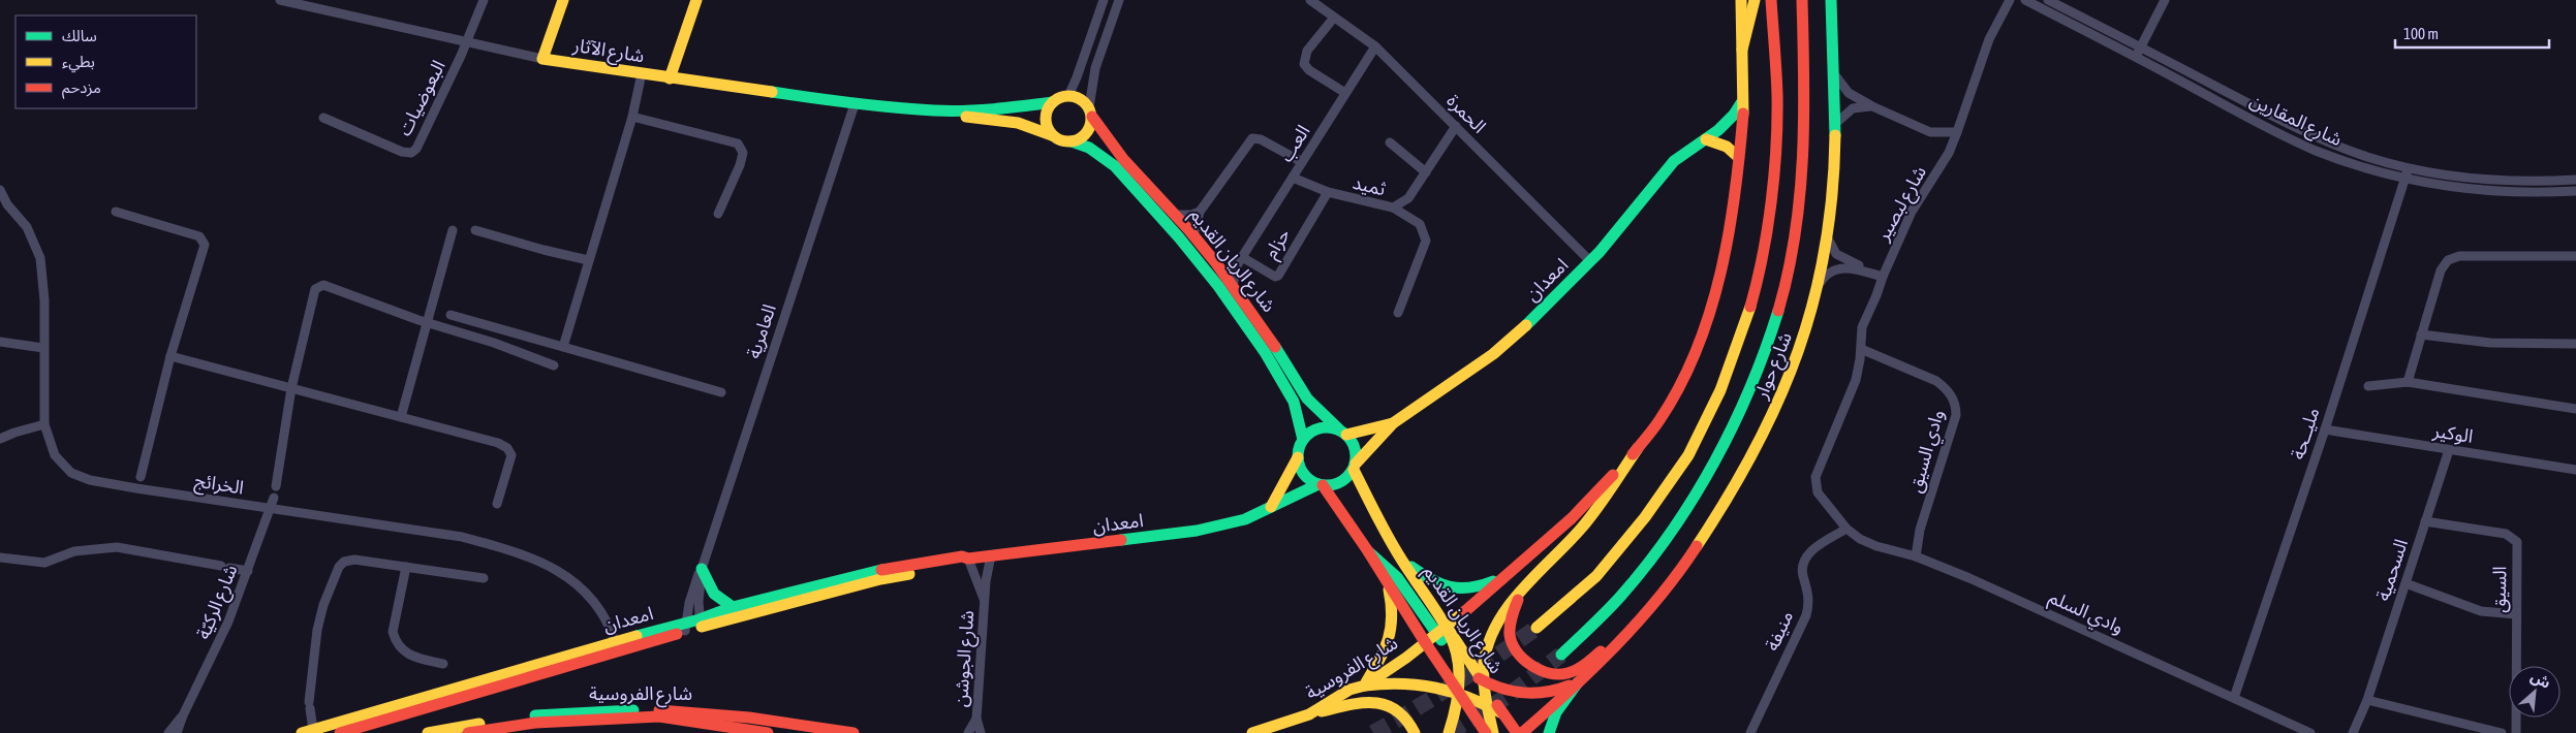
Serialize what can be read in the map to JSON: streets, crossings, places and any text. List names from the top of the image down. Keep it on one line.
{"streets":{"main road":["شارع الآثار","شارع الريان القديم","امعدان","شارع حوار","شارع الفروسية"],"street":["البعوضيات","الحمرة","شارع المقارين","العب","ثميد","شارع لبصير","حزام","العامرية","مليــحة","الوكير","وادي السيق","الخرائج","السحمية","السيق","شارع الركيّة","وادي السلم","منيفة","شارع الجوشن"]},"crossings":[["شارع الآثار","البعوضيات"],["شارع الآثار","شارع الريان القديم"],["شارع الآثار","العامرية"],["الحمرة","العب"],["الحمرة","ثميد"],["الحمرة","امعدان"],["شارع المقارين","مليــحة"],["العب","ثميد"],["العب","حزام"],["العب","شارع الريان القديم"],["ثميد","حزام"],["شارع لبصير","وادي السيق"],["شارع لبصير","وادي السلم"],["شارع الريان القديم","امعدان"],["شارع الريان القديم","شارع الفروسية"],["امعدان","الخرائج"],["امعدان","شارع الجوشن"],["مليــحة","الوكير"],["مليــحة","وادي السلم"],["الوكير","السحمية"],["وادي السيق","وادي السلم"],["الخرائج","شارع الركيّة"],["السحمية","السيق"],["وادي السلم","منيفة"]],"legend":["سالك","بطيء","مزدحم"],"scale_bar":"100 m","north":"top right"}
